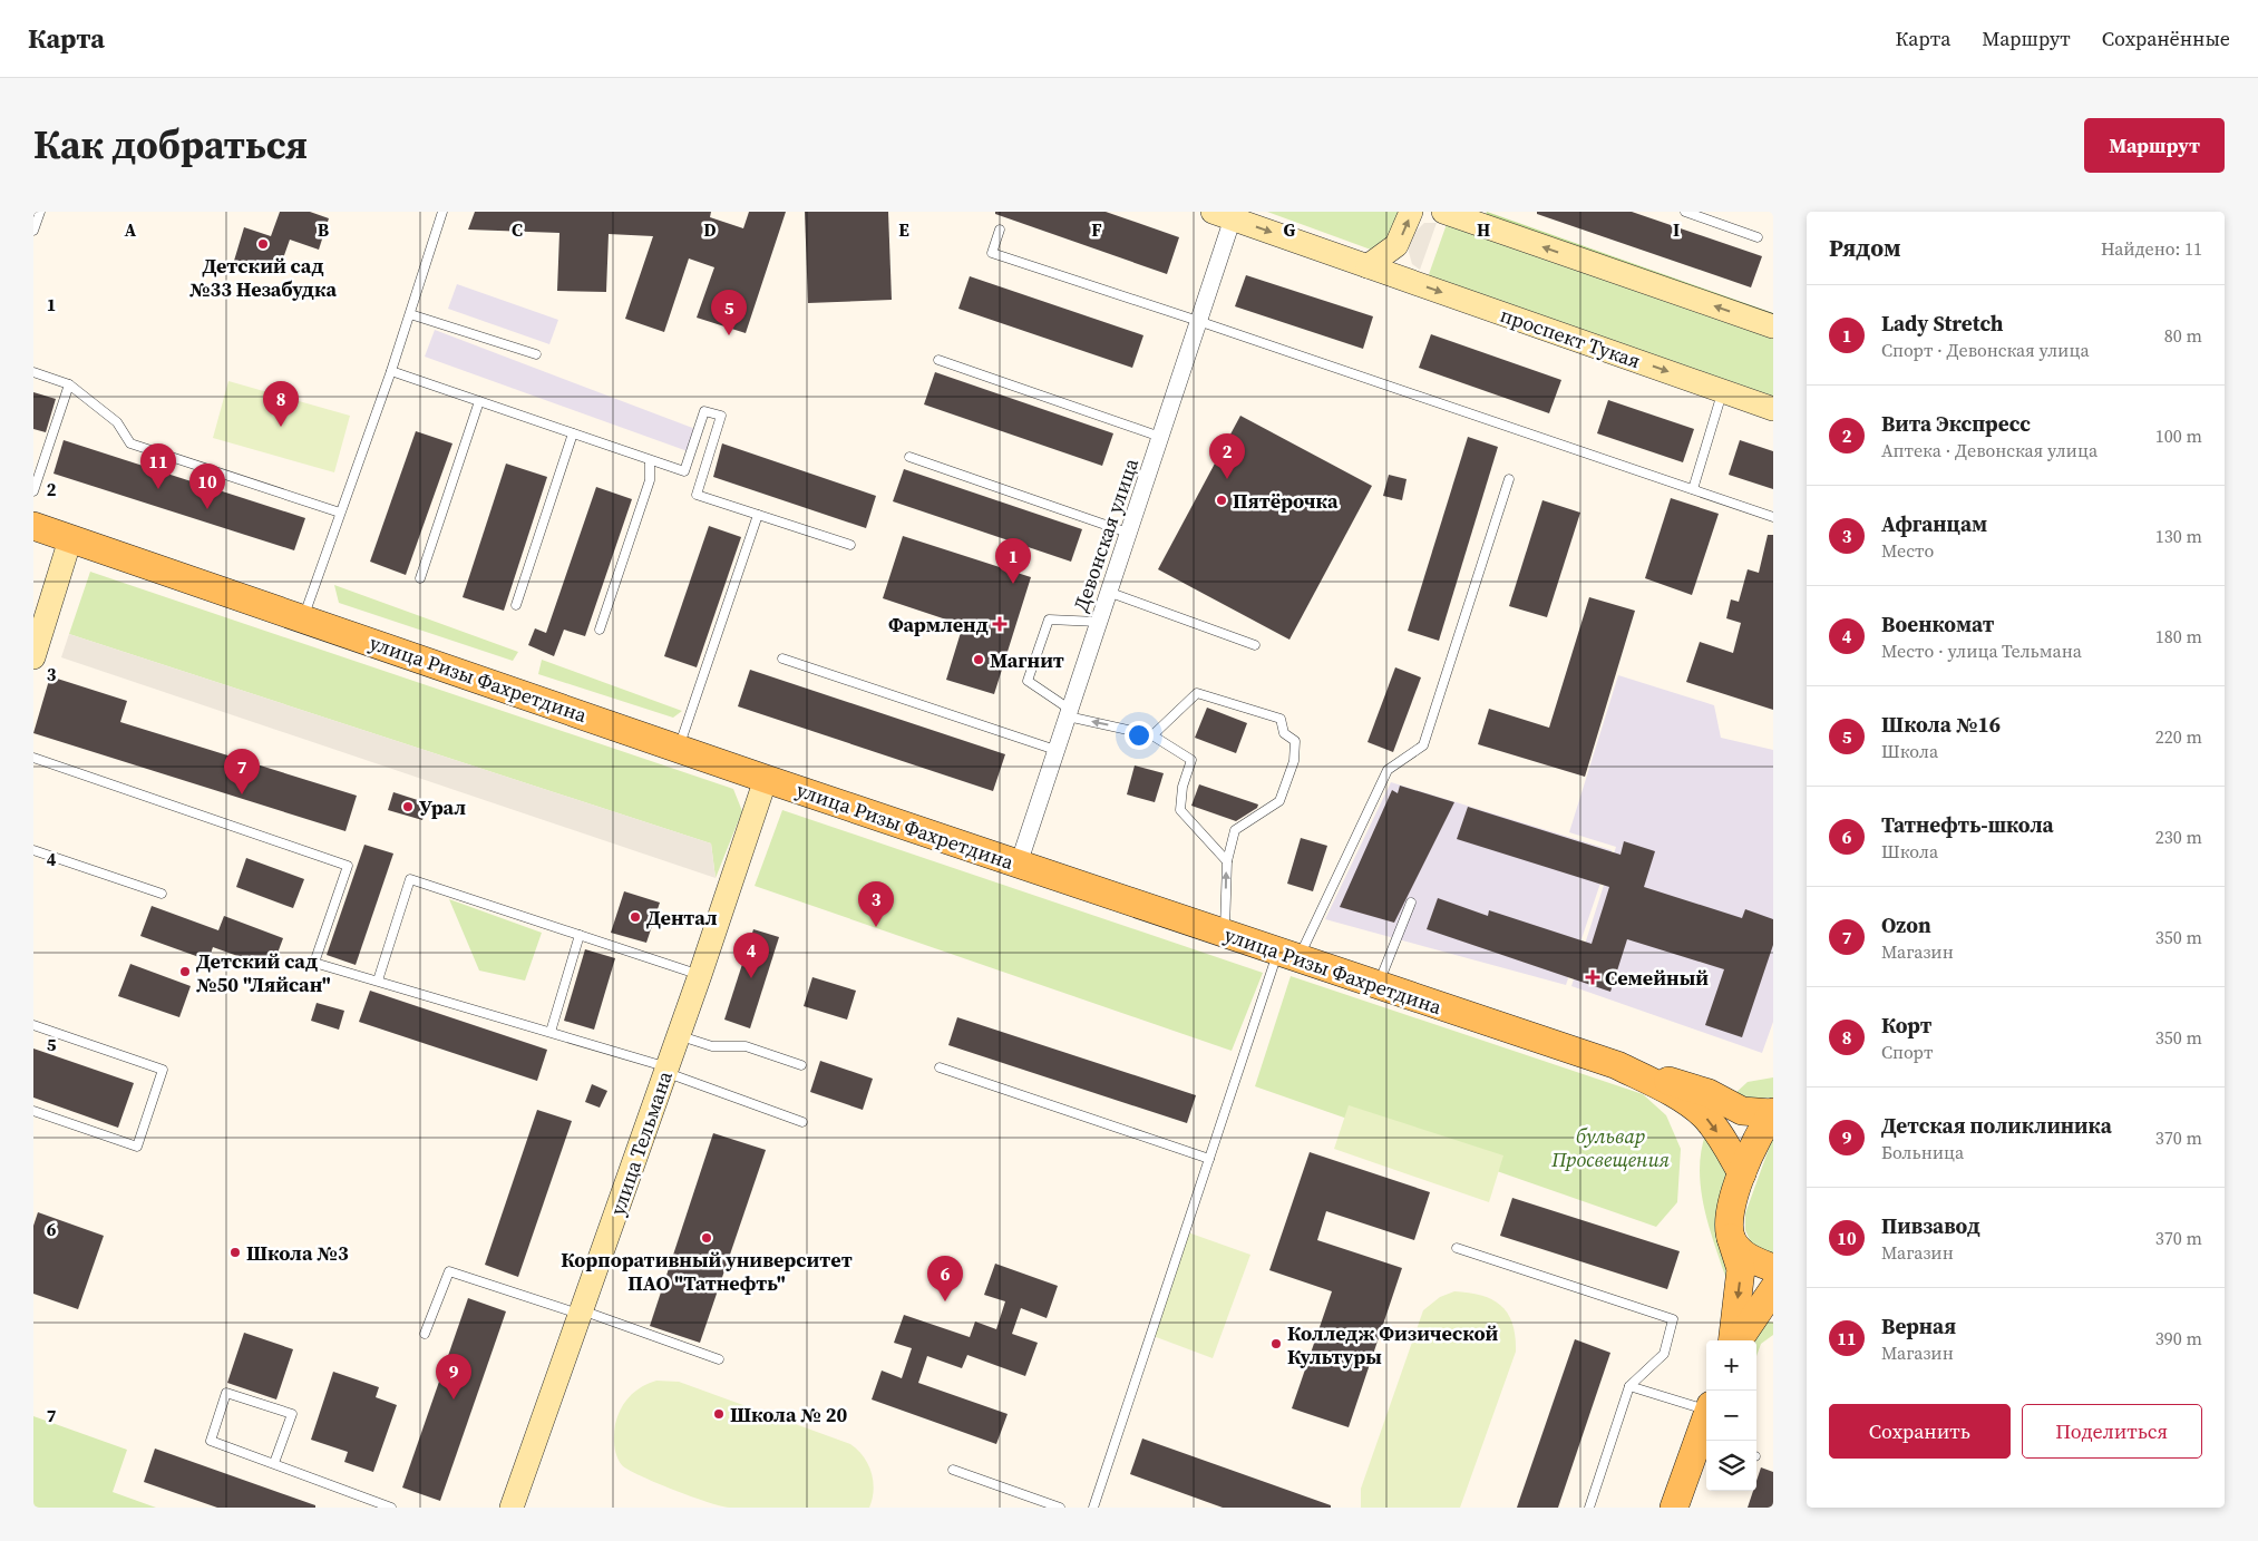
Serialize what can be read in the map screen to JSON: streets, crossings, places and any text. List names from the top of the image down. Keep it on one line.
{"streets":{"main road":["проспект Тукая","улица Ризы Фахретдина","улица Тельмана"],"street":["Девонская улица"]},"crossings":[["проспект Тукая","Девонская улица"],["Девонская улица","улица Ризы Фахретдина"],["улица Ризы Фахретдина","улица Тельмана"]],"parks":["бульвар Просвещения"],"places":{"other":["Детский сад №33 Незабудка","Пятёрочка","Магнит","Урал","Дентал","Детский сад №50 \"Ляйсан\"","Корпоративный университет ПАО \"Татнефть\"","Школа №3","Колледж Физической Культуры","Школа № 20"],"health":["Фармленд","Семейный"]},"page":{"header":"Карта","nav":["Карта","Маршрут","Сохранённые"],"title":"Как добраться","buttons":["Маршрут",["Сохранить","Поделиться"]],"heading":["Рядом","Найдено: 11"],"list":[{"mark":"1","name":"Lady Stretch","note":"Спорт · Девонская улица","value":"80 m"},{"mark":"2","name":"Вита Экспресс","note":"Аптека · Девонская улица","value":"100 m"},{"mark":"3","name":"Афганцам","note":"Место","value":"130 m"},{"mark":"4","name":"Военкомат","note":"Место · улица Тельмана","value":"180 m"},{"mark":"5","name":"Школа №16","note":"Школа","value":"220 m"},{"mark":"6","name":"Татнефть-школа","note":"Школа","value":"230 m"},{"mark":"7","name":"Ozon","note":"Магазин","value":"350 m"},{"mark":"8","name":"Корт","note":"Спорт","value":"350 m"},{"mark":"9","name":"Детская поликлиника","note":"Больница","value":"370 m"},{"mark":"10","name":"Пивзавод","note":"Магазин","value":"370 m"},{"mark":"11","name":"Верная","note":"Магазин","value":"390 m"}],"pins":["5","8","2","11","10","1","7","3","4","6","9"],"map_buttons":["+","−"]},"grid":{"columns":["A","B","C","D","E","F","G","H","I"],"rows":["1","2","3","4","5","6","7"]}}
